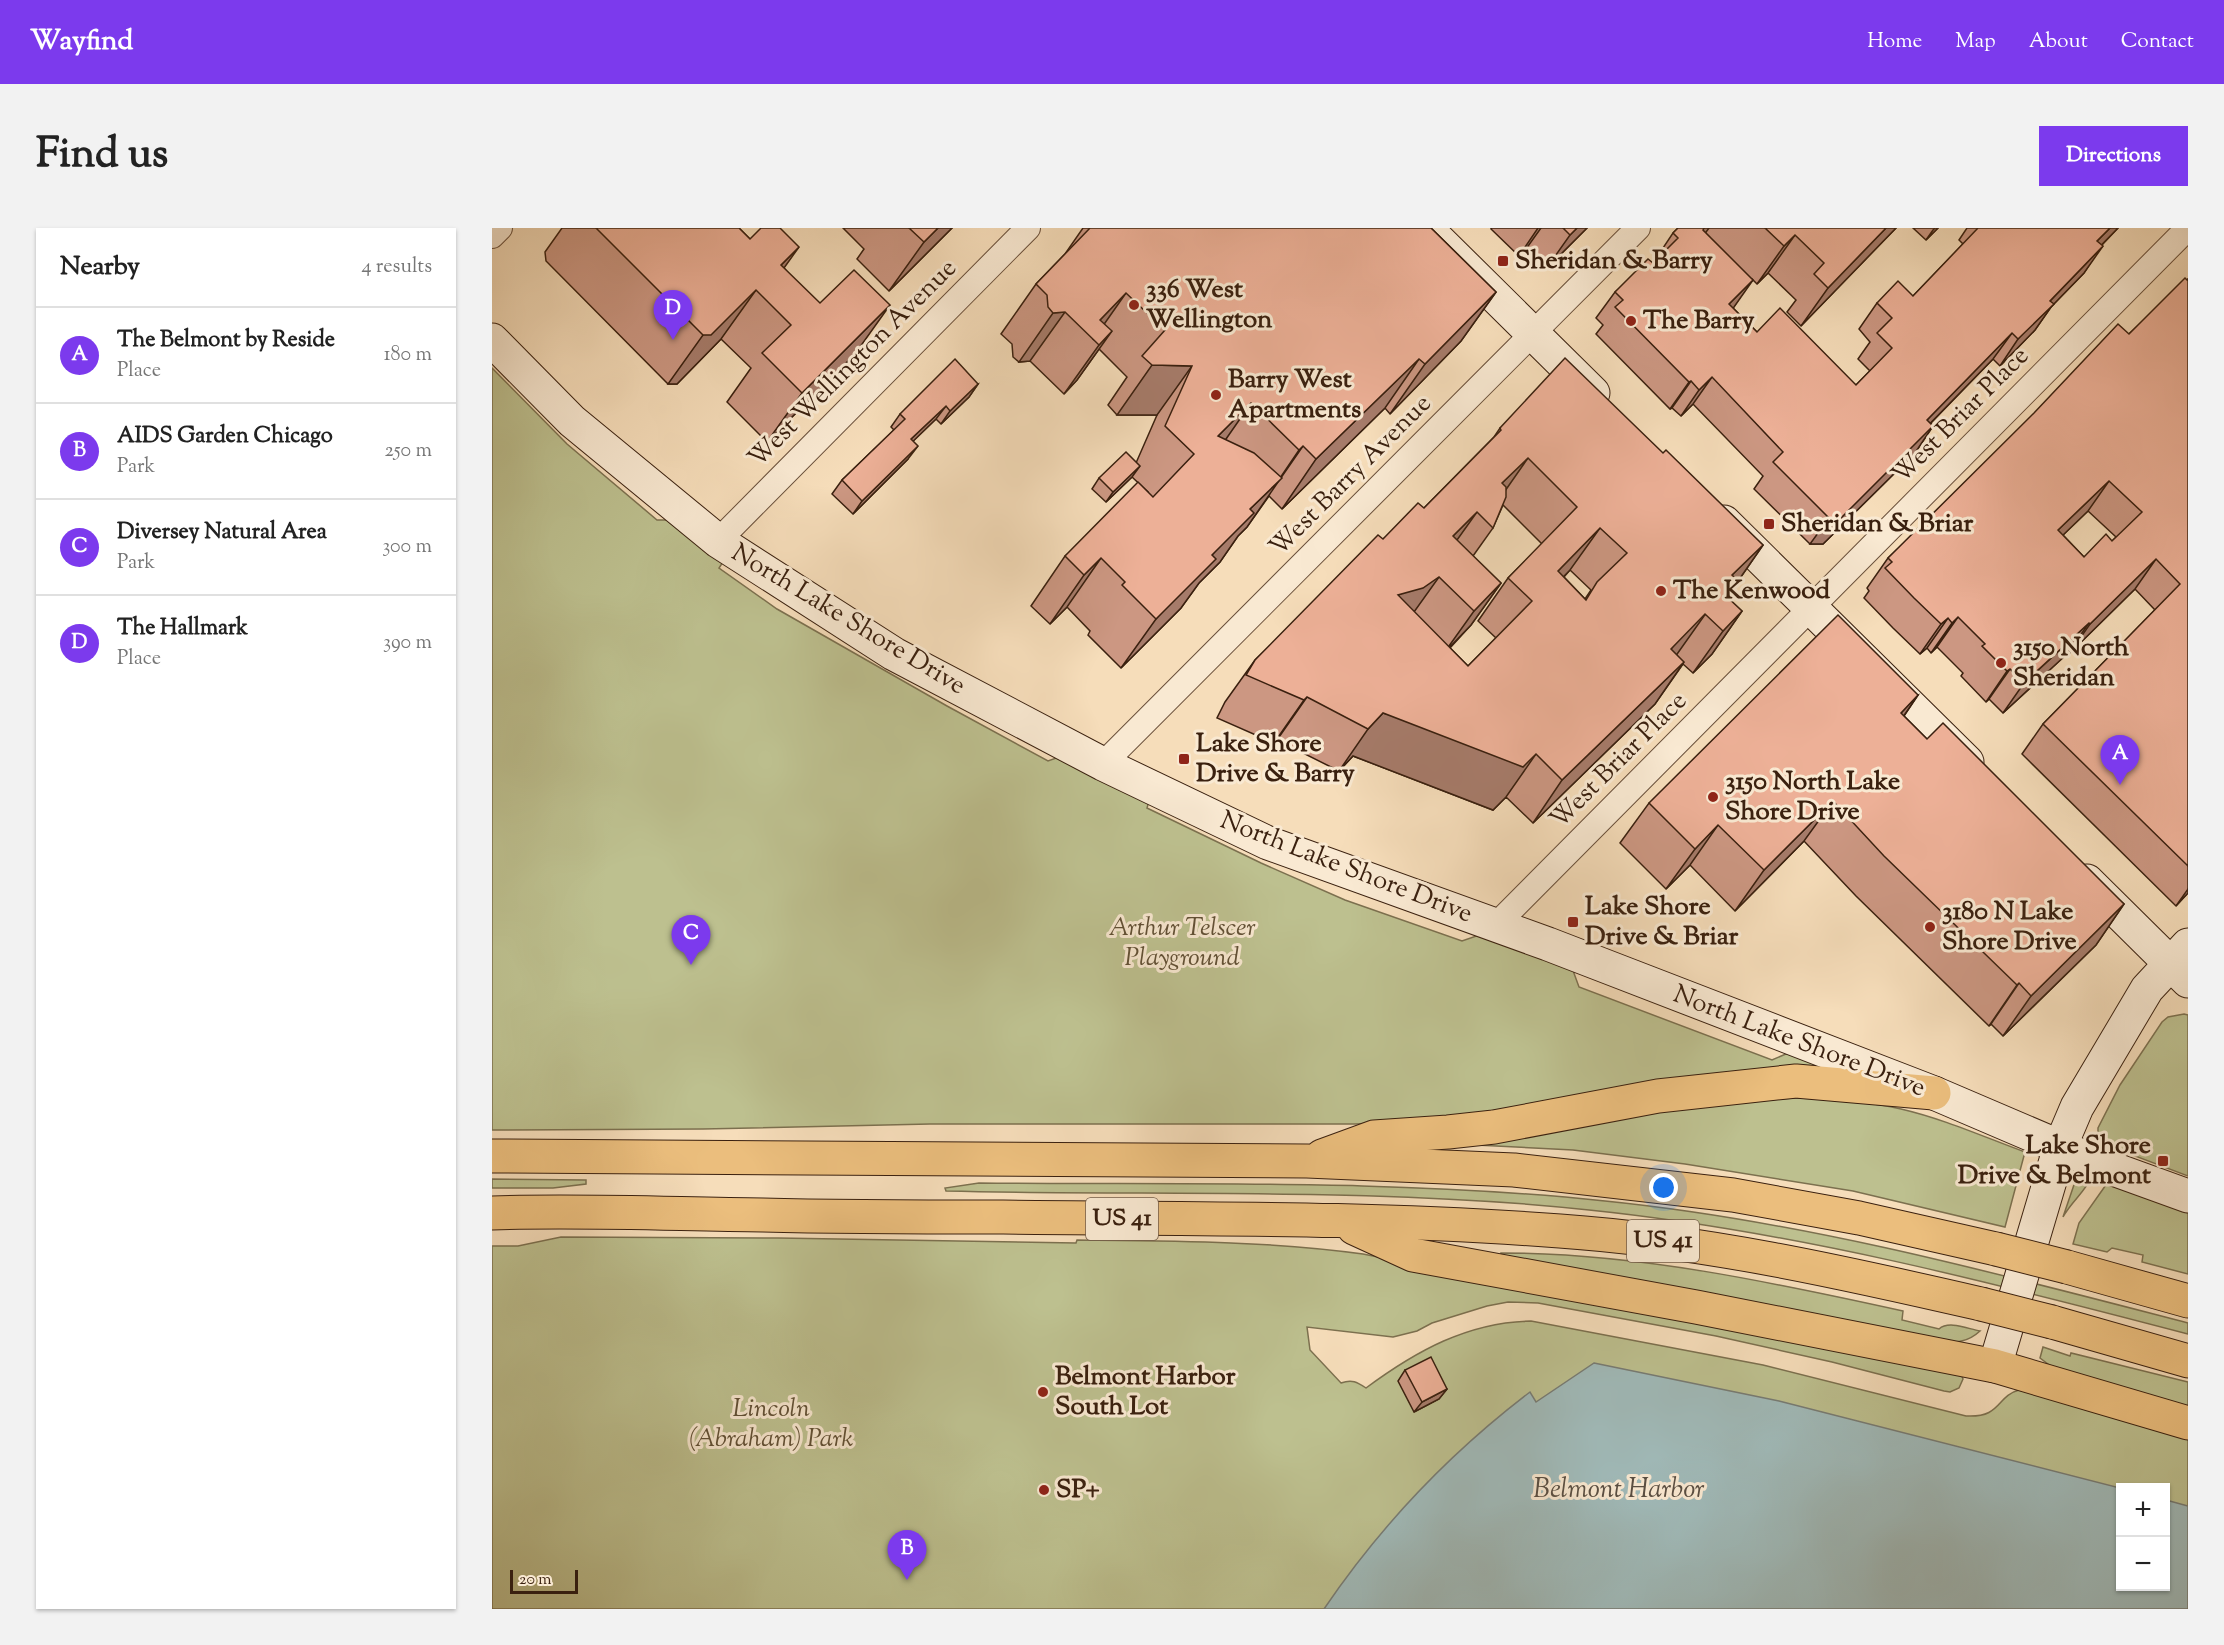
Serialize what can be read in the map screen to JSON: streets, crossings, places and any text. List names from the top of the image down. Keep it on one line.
{"streets":{"highway":["US 41"],"street":["West Wellington Avenue","West Briar Place","West Barry Avenue","North Lake Shore Drive"]},"crossings":[["West Wellington Avenue","North Lake Shore Drive"],["West Briar Place","North Lake Shore Drive"],["West Barry Avenue","North Lake Shore Drive"]],"water":["Belmont Harbor"],"parks":["Arthur Telscer Playground","Lincoln (Abraham) Park"],"places":{"transit":["Sheridan & Barry","Sheridan & Briar","Lake Shore Drive & Barry","Lake Shore Drive & Briar","Lake Shore Drive & Belmont"],"other":["336 West Wellington","The Barry","Barry West Apartments","The Kenwood","3150 North Sheridan","3150 North Lake Shore Drive","3180 N Lake Shore Drive","Belmont Harbor South Lot","SP+"]},"scale_bar":"20 m","page":{"header":"Wayfind","nav":["Home","Map","About","Contact"],"title":"Find us","buttons":"Directions","heading":["Nearby","4 results"],"pins":["D","A","C","B"],"list":[{"mark":"A","name":"The Belmont by Reside","note":"Place","value":"180 m"},{"mark":"B","name":"AIDS Garden Chicago","note":"Park","value":"250 m"},{"mark":"C","name":"Diversey Natural Area","note":"Park","value":"300 m"},{"mark":"D","name":"The Hallmark","note":"Place","value":"390 m"}],"map_buttons":["+","−"],"scale":"20 m"}}
